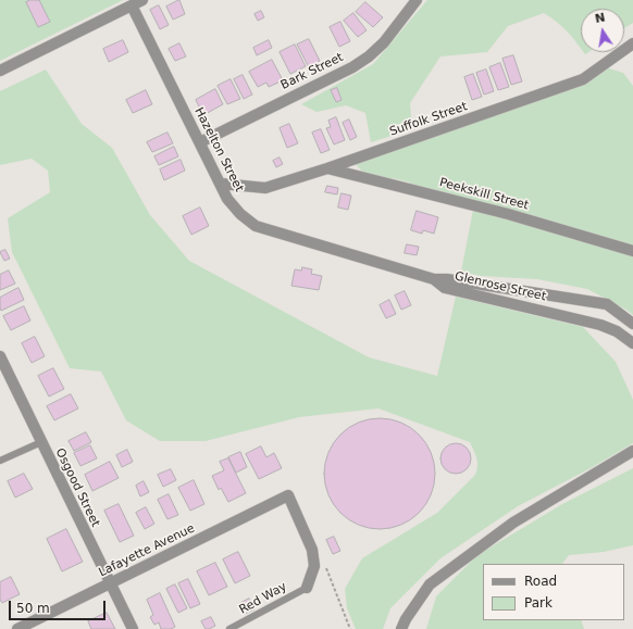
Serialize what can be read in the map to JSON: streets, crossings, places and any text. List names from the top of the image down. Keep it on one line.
{"streets":{"street":["Bark Street","Suffolk Street","Hazelton Street","Peekskill Street","Glenrose Street","Osgood Street","Lafayette Avenue"],"lane":["Red Way"]},"crossings":[["Bark Street","Hazelton Street"],["Suffolk Street","Hazelton Street"],["Suffolk Street","Peekskill Street"],["Hazelton Street","Glenrose Street"],["Osgood Street","Lafayette Avenue"],["Lafayette Avenue","Red Way"]],"legend":["Road","Park"],"scale_bar":"50 m","north":"top"}
